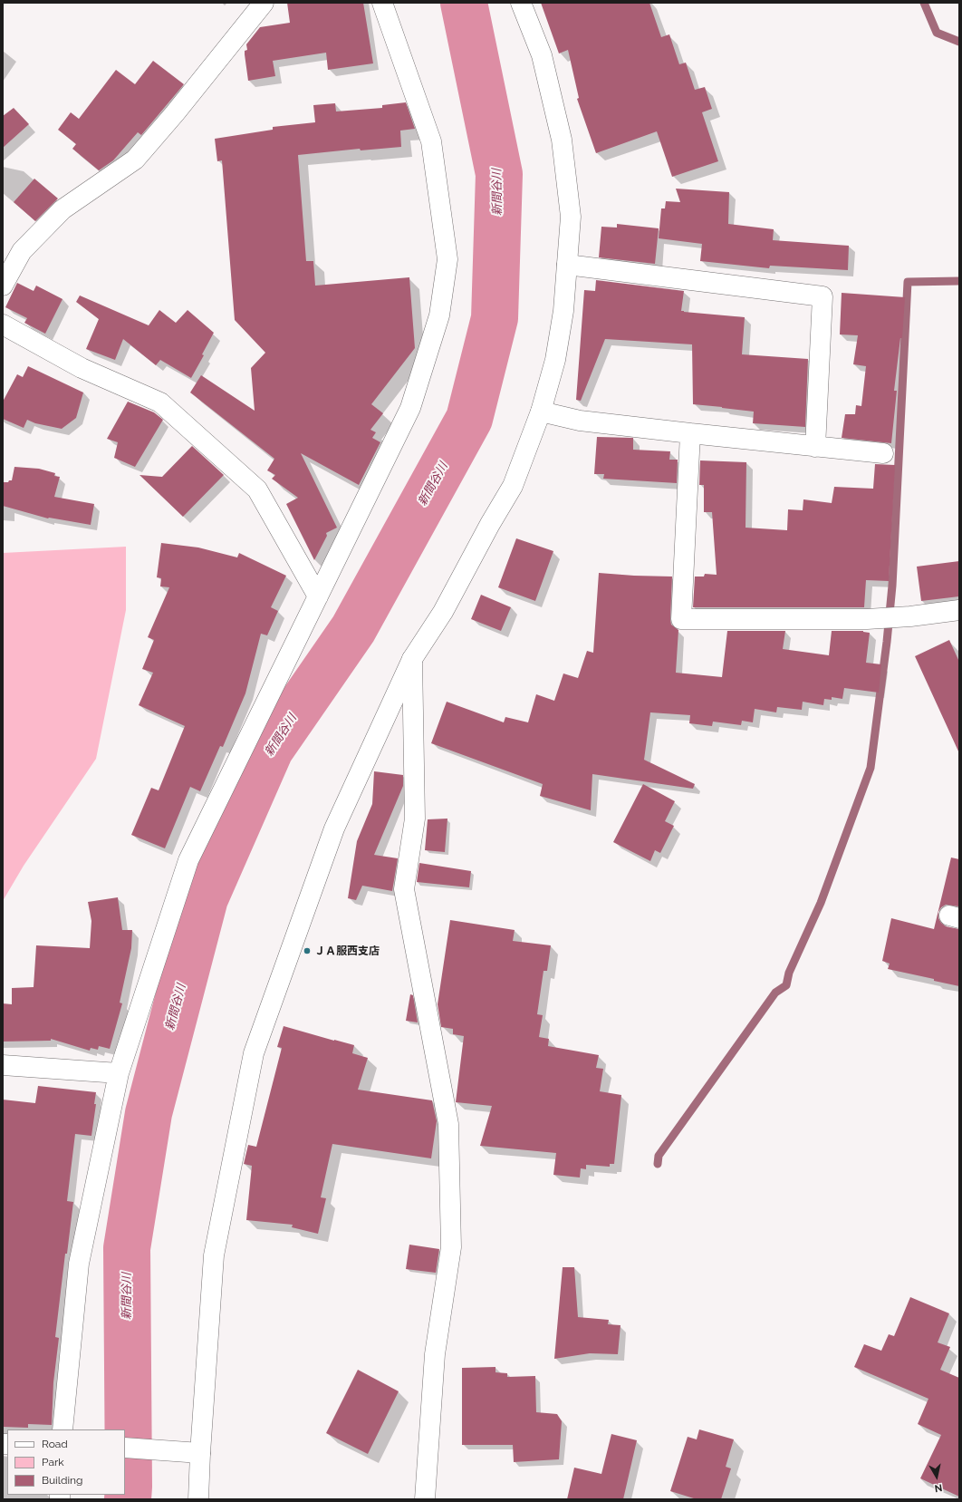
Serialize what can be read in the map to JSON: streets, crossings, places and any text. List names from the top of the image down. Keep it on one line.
{"water":["新間谷川"],"places":["ＪＡ服西支店"],"legend":["Road","Park","Building"],"north":"bottom"}
